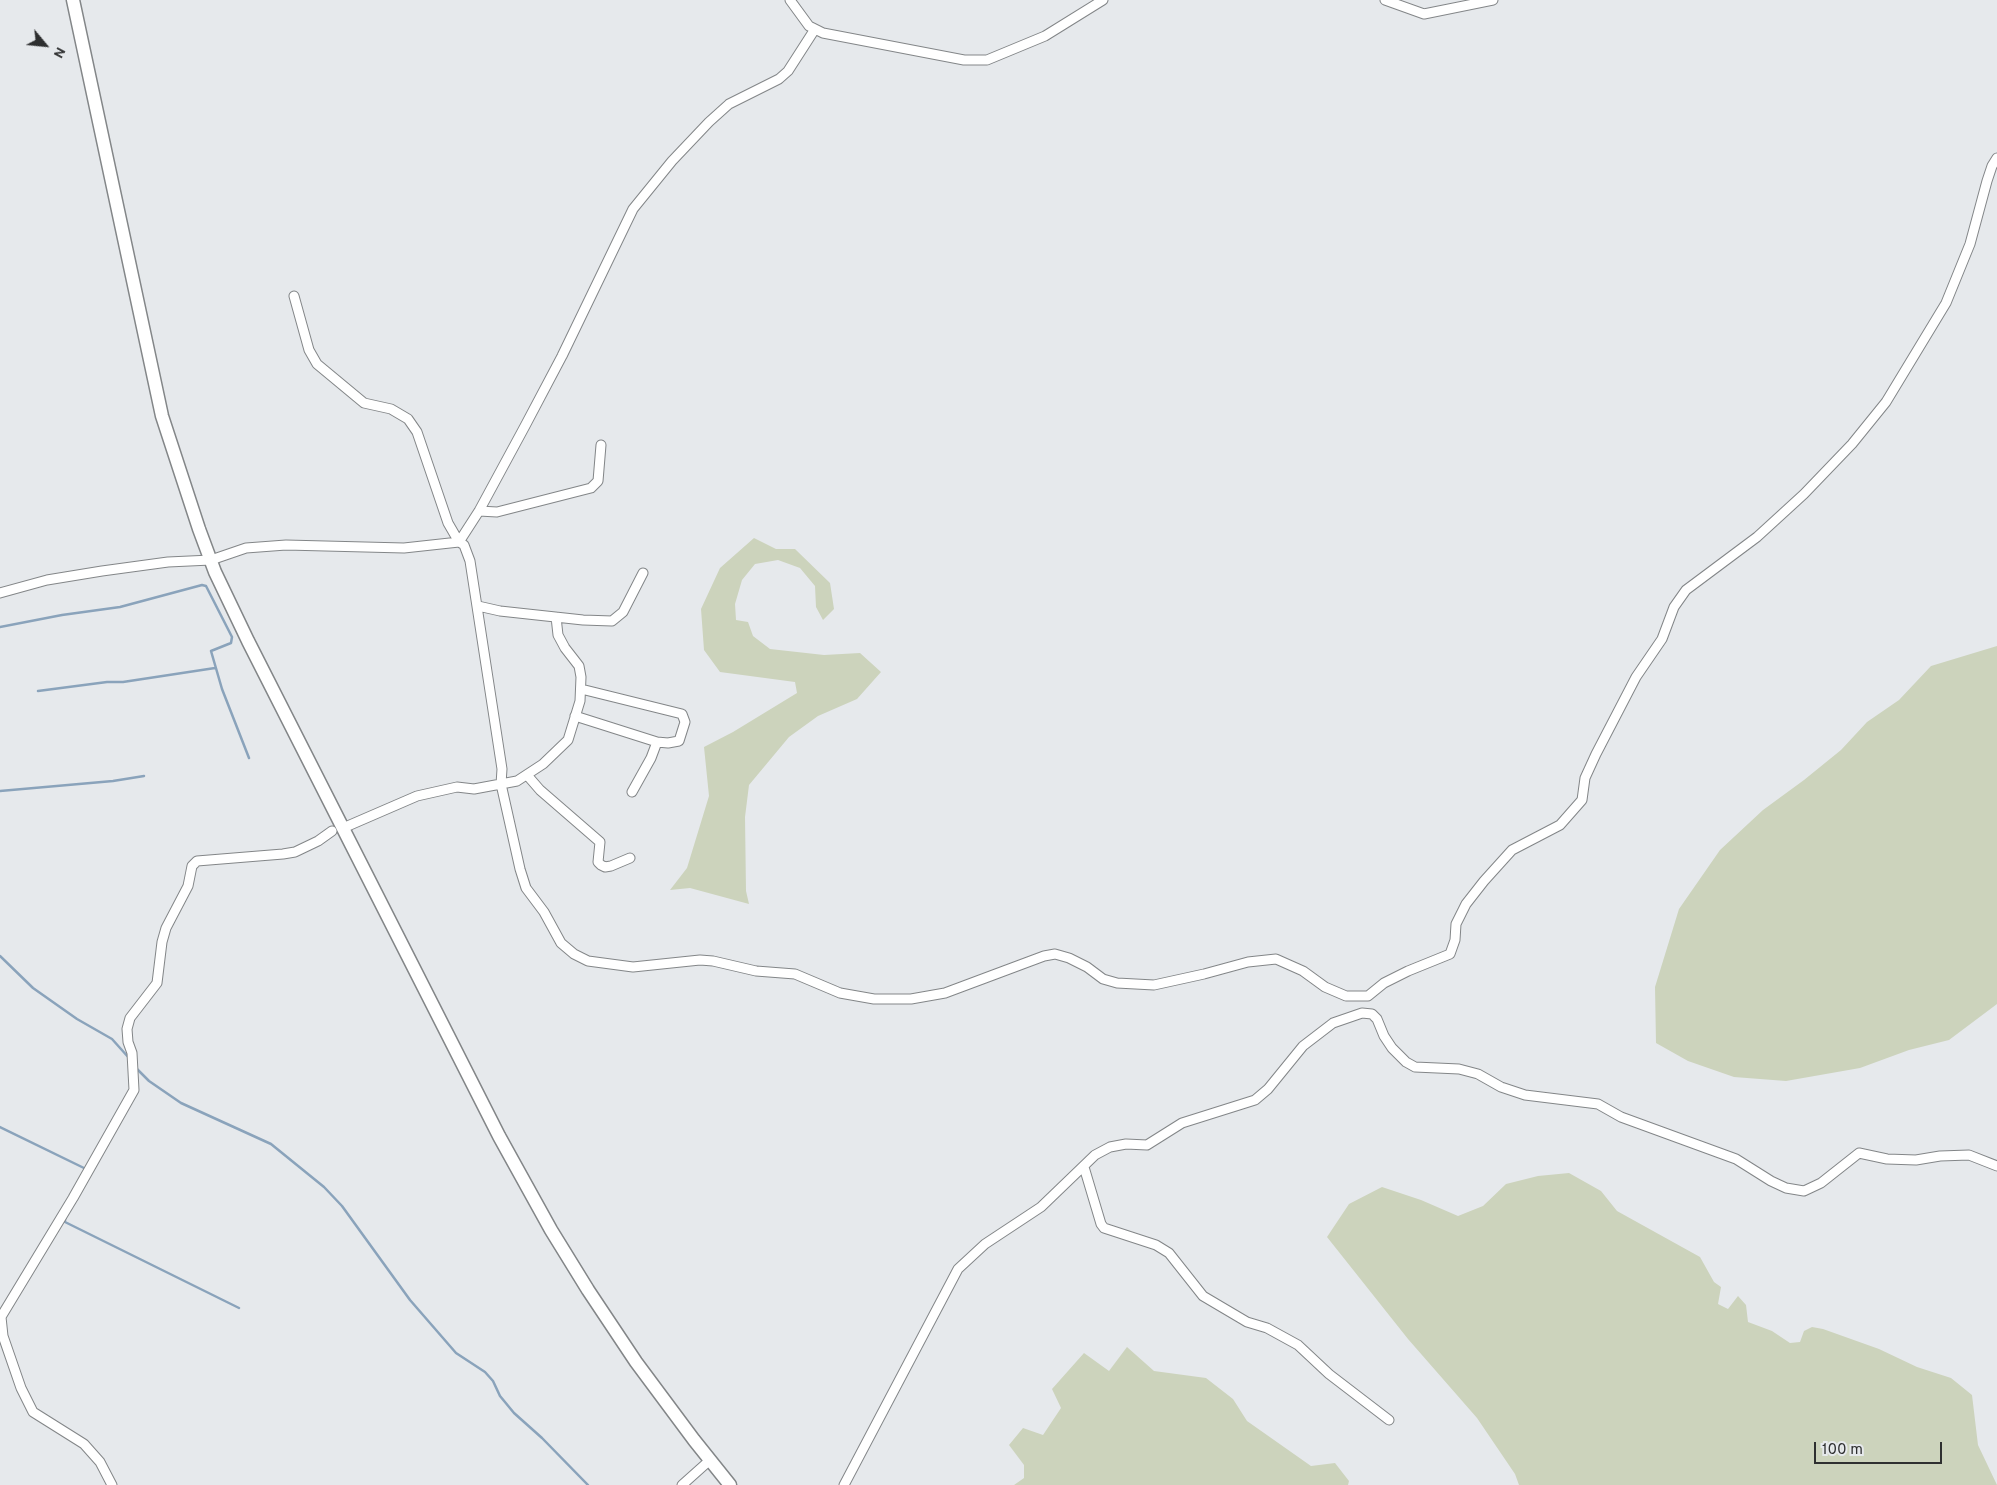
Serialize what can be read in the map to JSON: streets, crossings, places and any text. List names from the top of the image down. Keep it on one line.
{"scale_bar":"100 m","north":"bottom right"}
